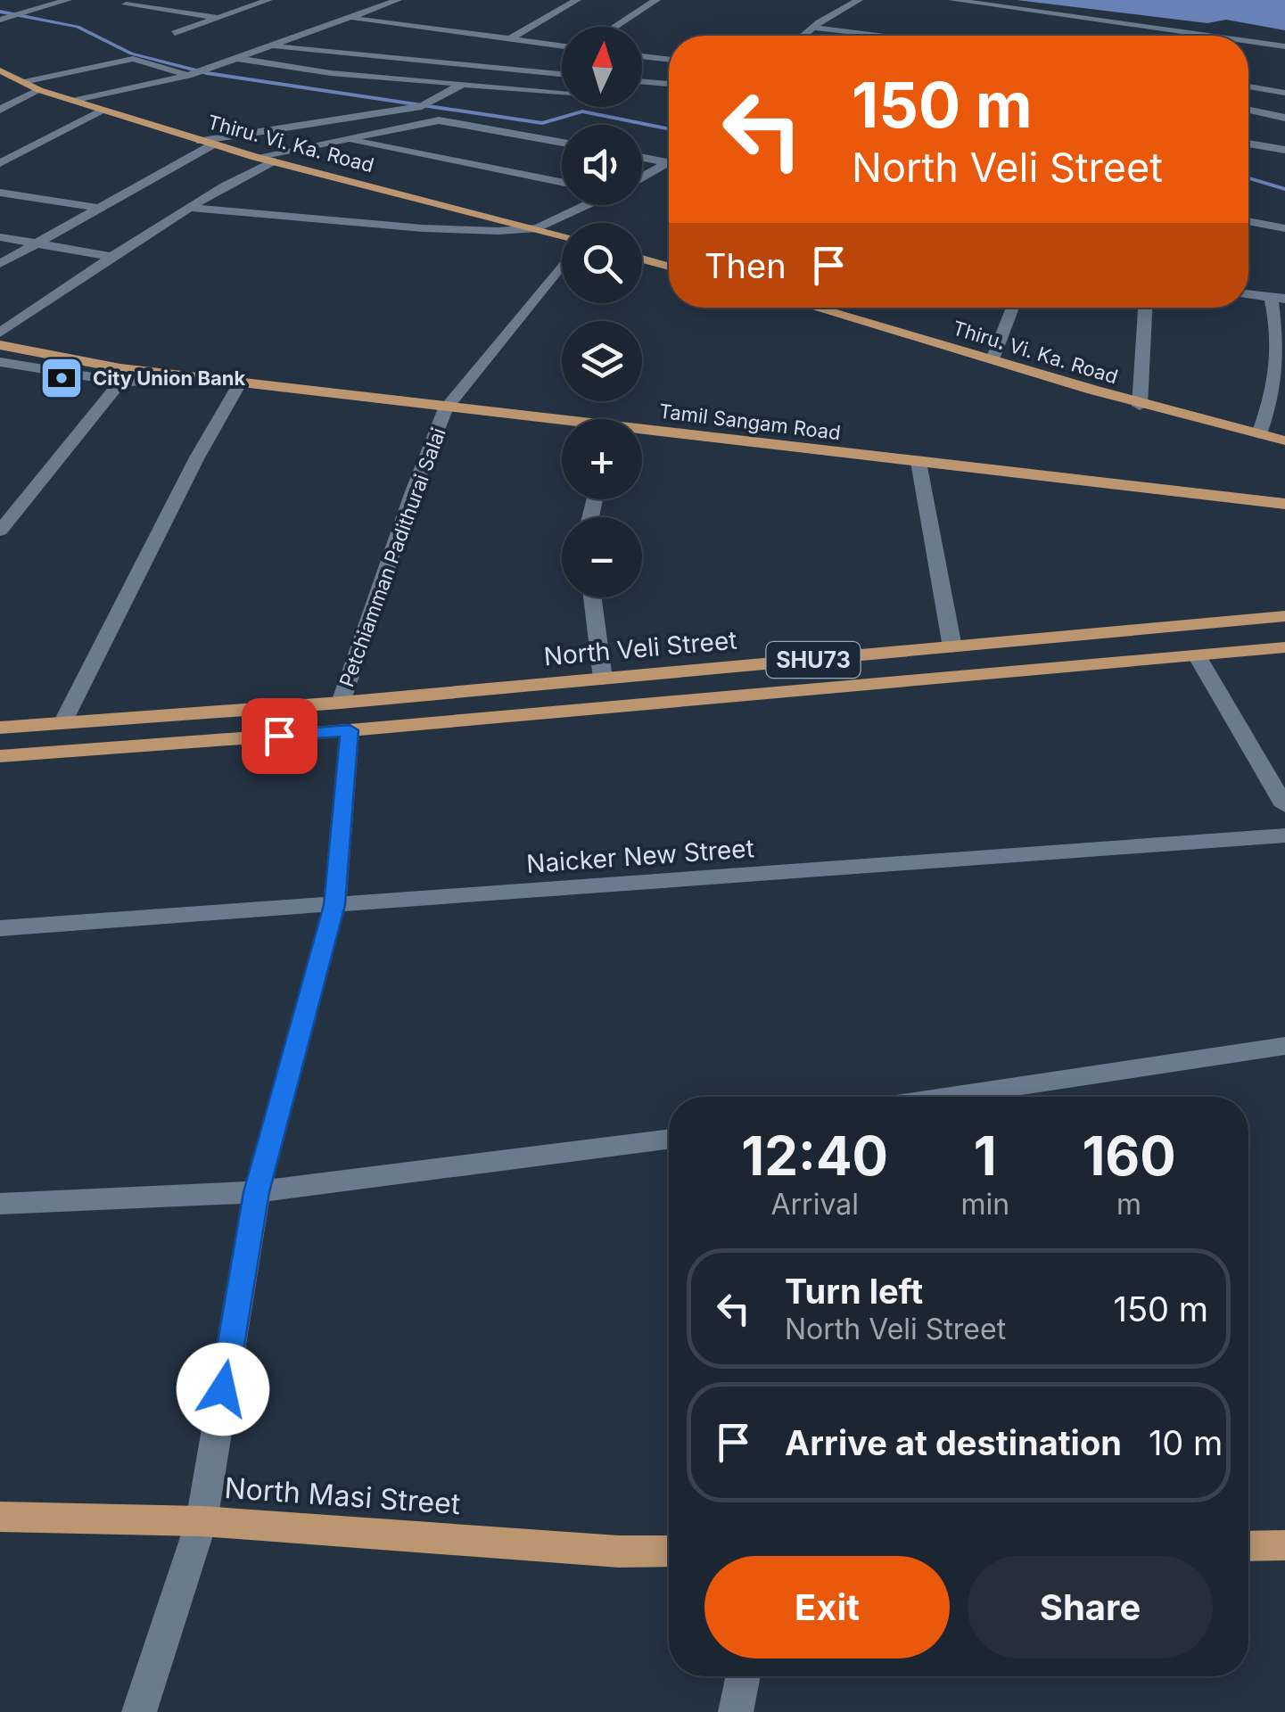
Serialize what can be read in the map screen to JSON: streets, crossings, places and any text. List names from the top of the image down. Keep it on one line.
{"streets":{"main road":["Thiru. Vi. Ka. Road","Tamil Sangam Road","North Veli Street","SHU73","North Masi Street"],"street":["Petchiamman Padithurai Salai","Naicker New Street"]},"crossings":[["Tamil Sangam Road","Petchiamman Padithurai Salai"],["Petchiamman Padithurai Salai","North Veli Street"]],"places":{"bank":["City Union Bank"]},"north":"top","page":{"map_buttons":["+","−"],"turn":["150 m","North Veli Street"],"then":"Then","eta":["12:40","Arrival","1","min","160","m"],"list":[{"name":"Turn left","note":"North Veli Street","value":"150 m"},{"name":"Arrive at destination","value":"10 m"}],"buttons":["Exit","Share"]}}
